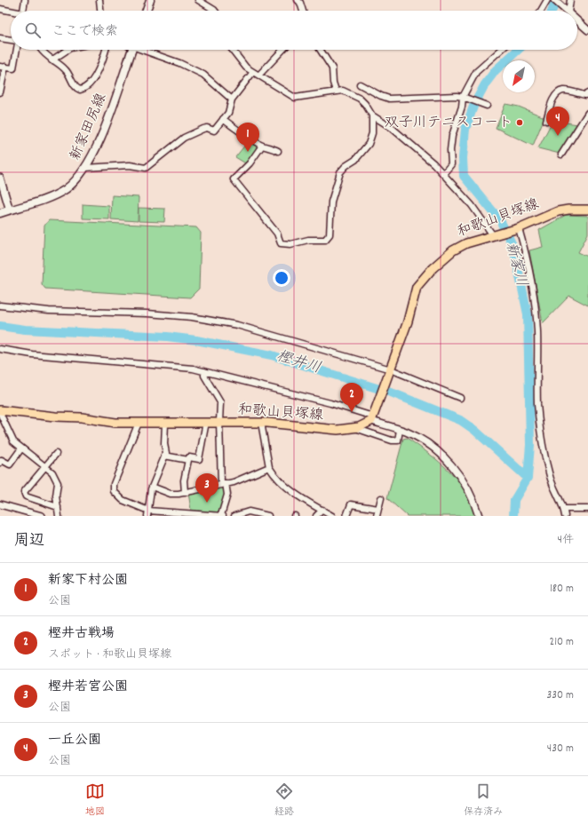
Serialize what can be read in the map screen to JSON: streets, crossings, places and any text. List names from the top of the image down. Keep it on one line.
{"streets":{"main road":["新家田尻線","和歌山貝塚線"]},"water":["新家川","樫井川"],"places":["双子川テニスコート"],"north":"bottom left","page":{"search":"ここで検索","pins":["4","1","2","3"],"heading":["周辺","4件"],"list":[{"mark":"1","name":"新家下村公園","note":"公園","value":"180 m"},{"mark":"2","name":"樫井古戦場","note":"スポット · 和歌山貝塚線","value":"210 m"},{"mark":"3","name":"樫井若宮公園","note":"公園","value":"330 m"},{"mark":"4","name":"一丘公園","note":"公園","value":"430 m"}],"nav":["地図","経路","保存済み"]}}
